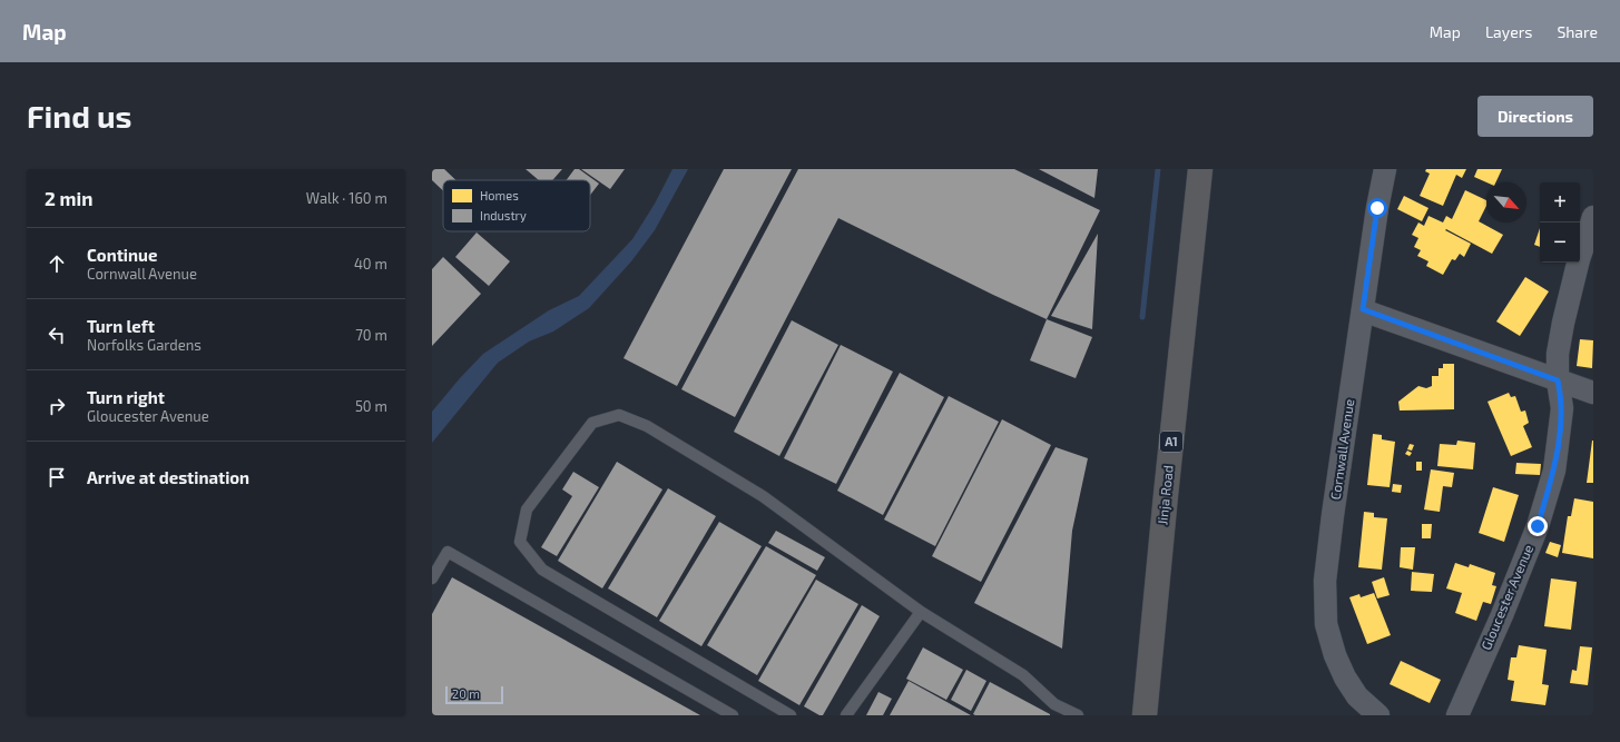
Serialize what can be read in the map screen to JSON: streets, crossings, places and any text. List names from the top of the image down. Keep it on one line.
{"streets":{"highway":["A1","Jinja Road"],"street":["Cornwall Avenue","Gloucester Avenue"]},"legend":["Homes","Industry"],"scale_bar":"20 m","north":"bottom right","page":{"header":"Map","nav":["Map","Layers","Share"],"buttons":"Directions","title":"Find us","heading":["2 min","Walk · 160 m"],"map_buttons":["+","−"],"list":[["Continue","Cornwall Avenue","40 m"],["Turn left","Norfolks Gardens","70 m"],["Turn right","Gloucester Avenue","50 m"],"Arrive at destination"],"scale":"20 m"}}
